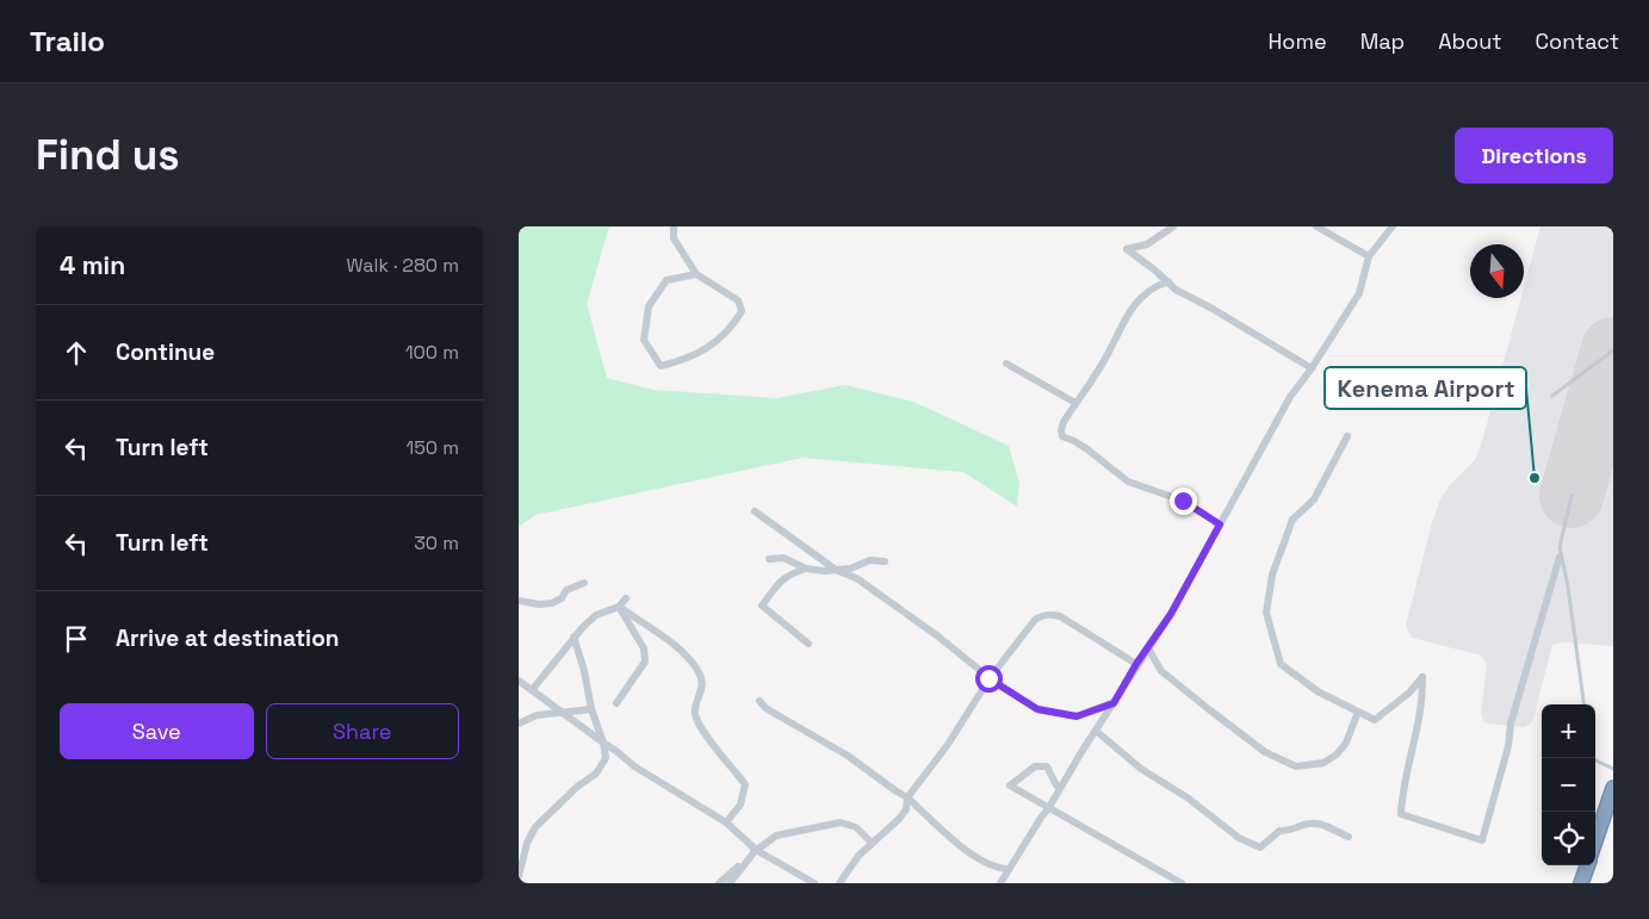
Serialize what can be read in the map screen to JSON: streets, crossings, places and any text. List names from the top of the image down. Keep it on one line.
{"places":["Kenema Airport"],"north":"bottom","page":{"header":"Trailo","nav":["Home","Map","About","Contact"],"buttons":["Directions",["Save","Share"]],"title":"Find us","heading":["4 min","Walk · 280 m"],"list":[["Continue","100 m"],["Turn left","150 m"],["Turn left","30 m"],"Arrive at destination"],"map_buttons":["+","−"]}}
